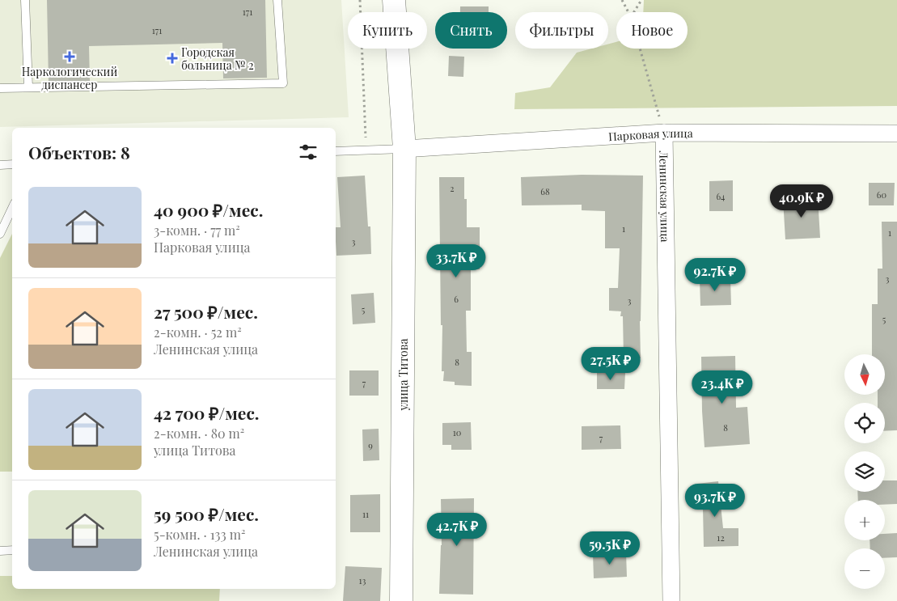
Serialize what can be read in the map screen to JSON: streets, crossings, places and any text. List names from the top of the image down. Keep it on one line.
{"streets":{"street":["Парковая улица","Ленинская улица","улица Титова"]},"crossings":[["Парковая улица","Ленинская улица"],["Парковая улица","улица Титова"]],"places":{"health":["Наркологический диспансер","Городская больница № 2"]},"house_numbers":["171","171","2","68","60","64","1","1","3","3","6","3","5","5","8","7","8","10","7","9","11","12","13"],"north":"bottom","page":{"chip":["Купить","Снять","Фильтры","Новое"],"heading":"Объектов: 8","list":[{"name":"40 900 ₽/мес.","note":"3-комн. · 77 m² · Парковая улица"},{"name":"27 500 ₽/мес.","note":"2-комн. · 52 m² · Ленинская улица"},{"name":"42 700 ₽/мес.","note":"2-комн. · 80 m² · улица Титова"},{"name":"59 500 ₽/мес.","note":"5-комн. · 133 m² · Ленинская улица"}],"price":["40.9K ₽","33.7K ₽","92.7K ₽","27.5K ₽","23.4K ₽","93.7K ₽","42.7K ₽","59.5K ₽"],"map_buttons":["+","−"]}}
